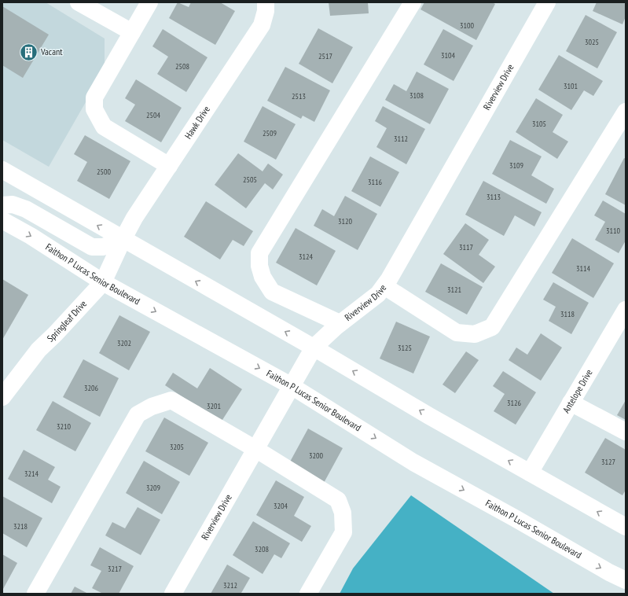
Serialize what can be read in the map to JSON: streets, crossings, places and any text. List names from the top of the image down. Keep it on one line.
{"streets":{"main road":["Riverview Drive","Hawk Drive","Faithon P Lucas Senior Boulevard","Springleaf Drive","Antelope Drive"]},"crossings":[["Riverview Drive","Faithon P Lucas Senior Boulevard"],["Hawk Drive","Springleaf Drive"],["Faithon P Lucas Senior Boulevard","Springleaf Drive"]],"places":{"building":["Vacant"]},"house_numbers":["3100","3025","3104","2517","2508","3101","3108","2513","2504","3105","2509","3112","3109","2500","2505","3116","3113","3120","3110","3117","3124","3114","3121","3118","3202","3125","3206","3126","3201","3210","3205","3200","3127","3214","3209","3204","3218","3208","3217","3212"]}
